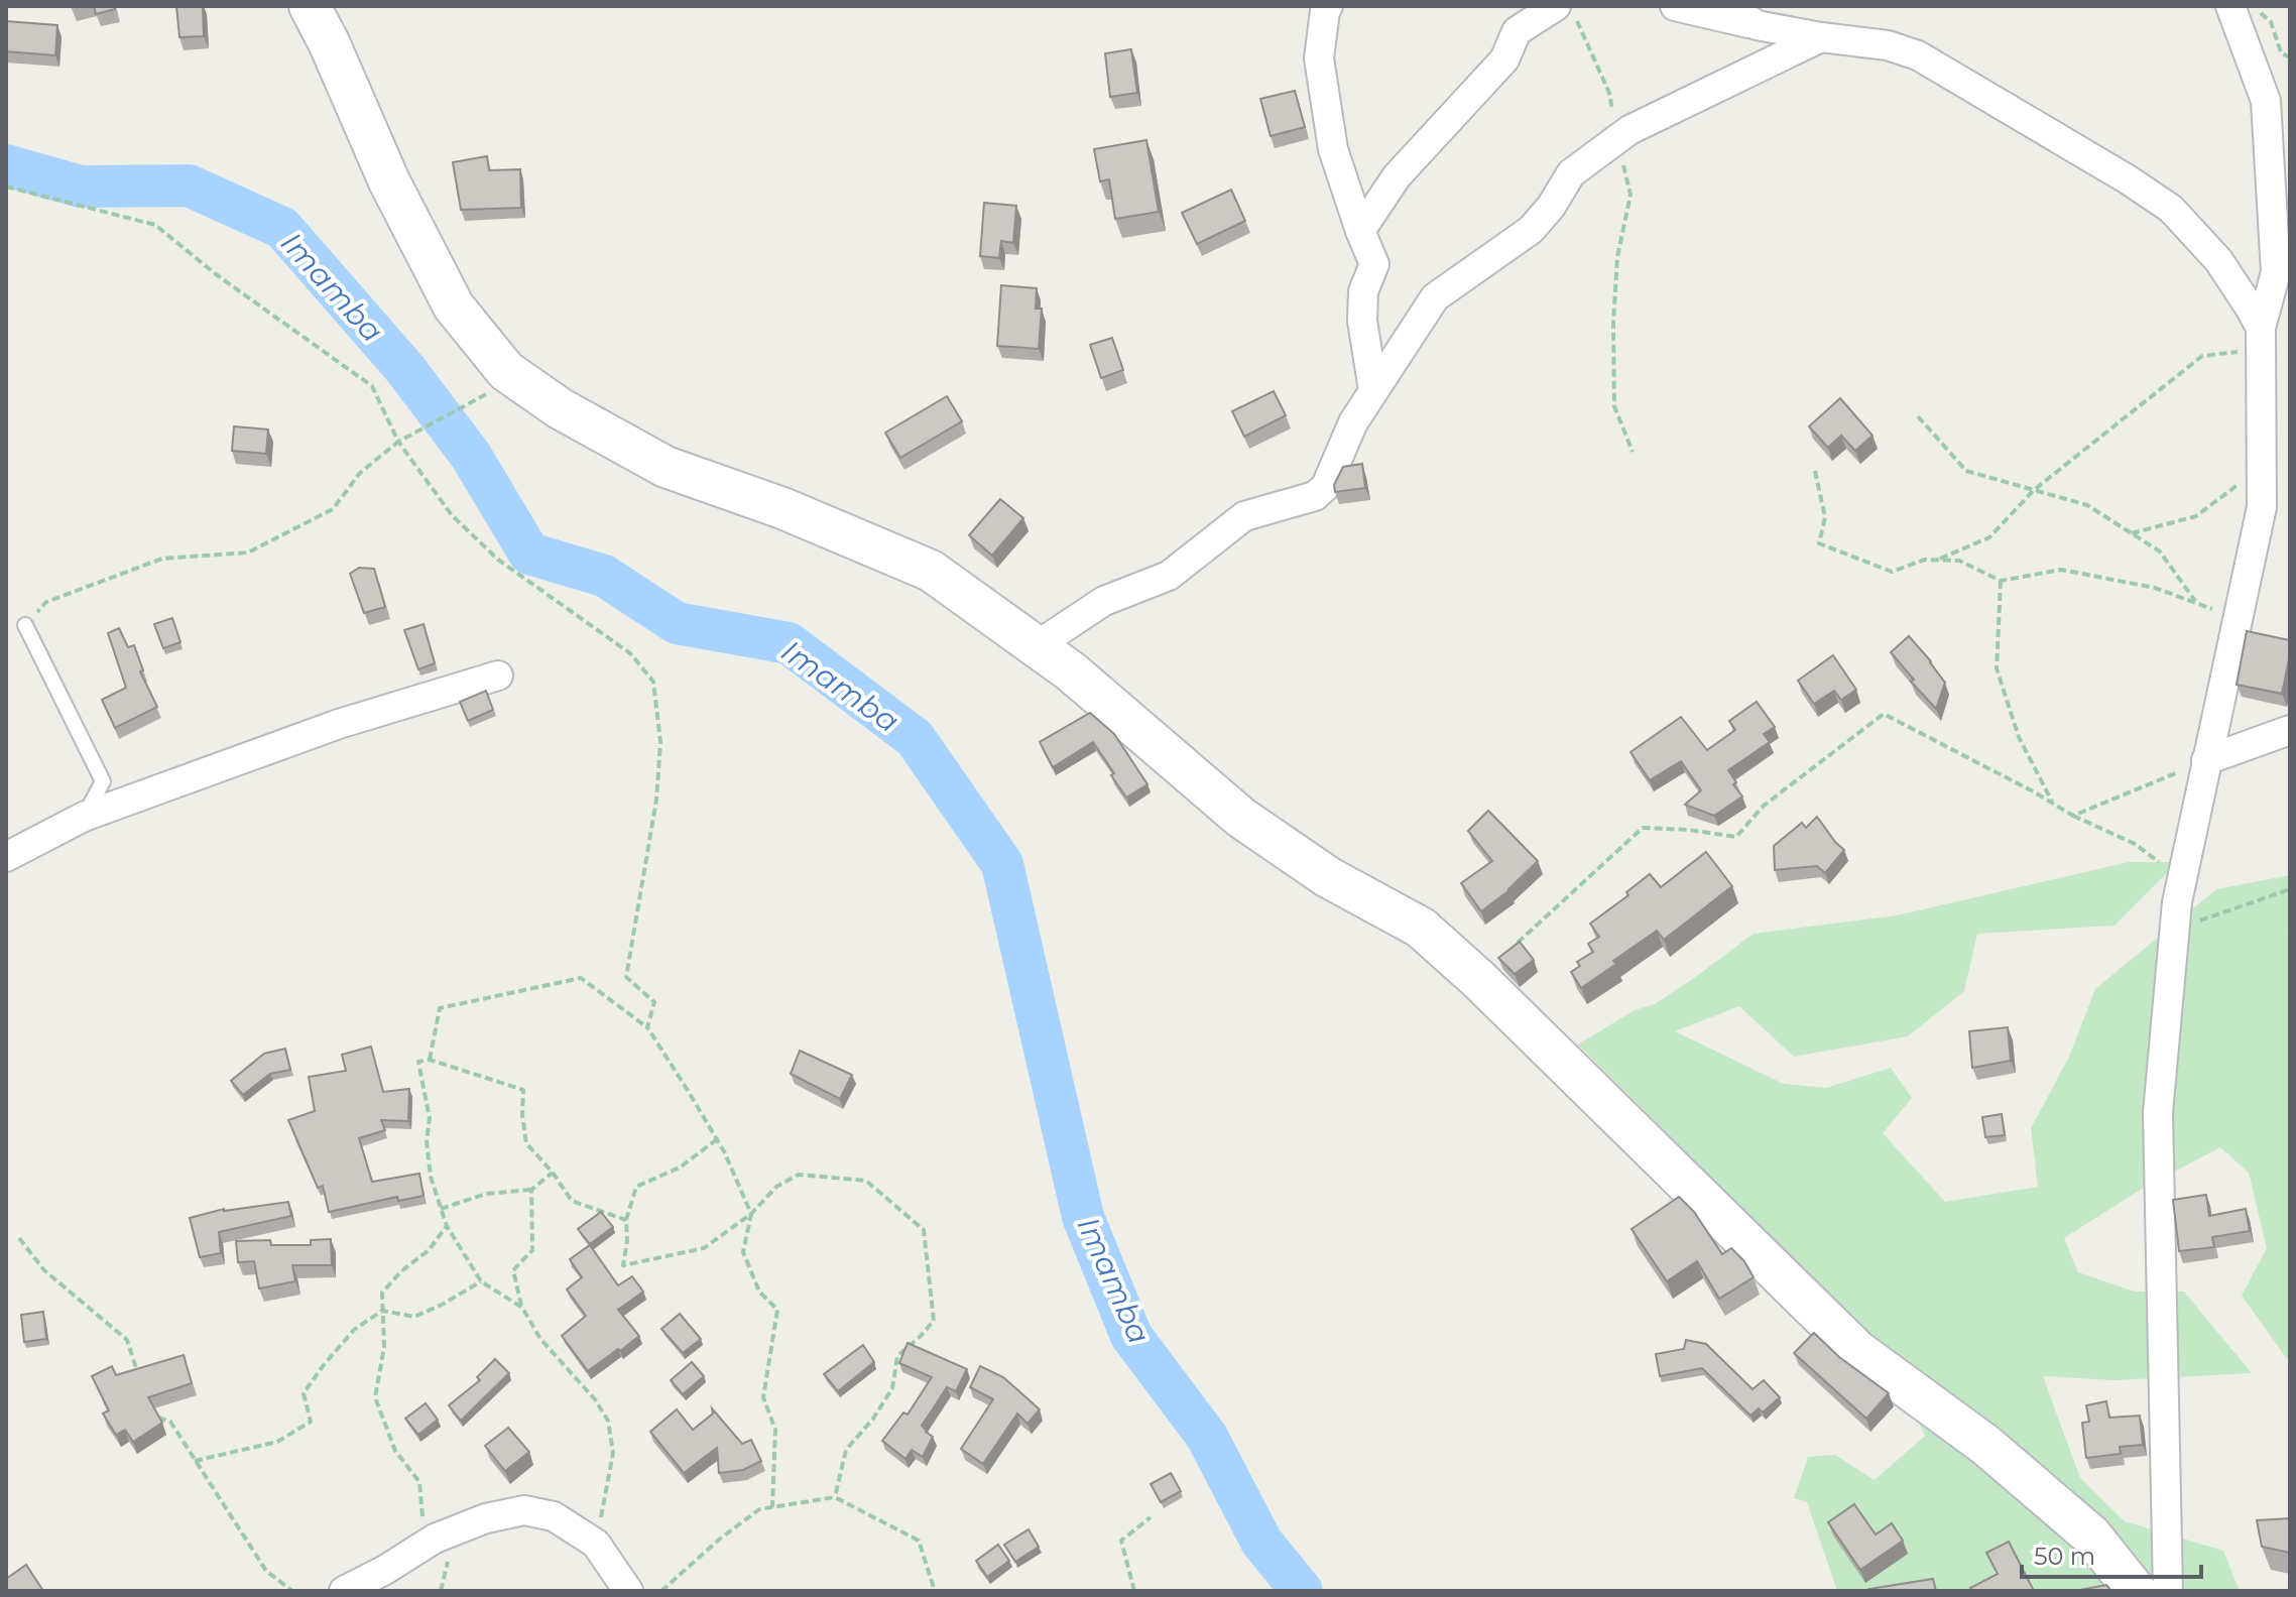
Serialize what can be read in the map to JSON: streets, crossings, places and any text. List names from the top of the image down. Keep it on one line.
{"water":["Imamba"],"scale_bar":"50 m"}
